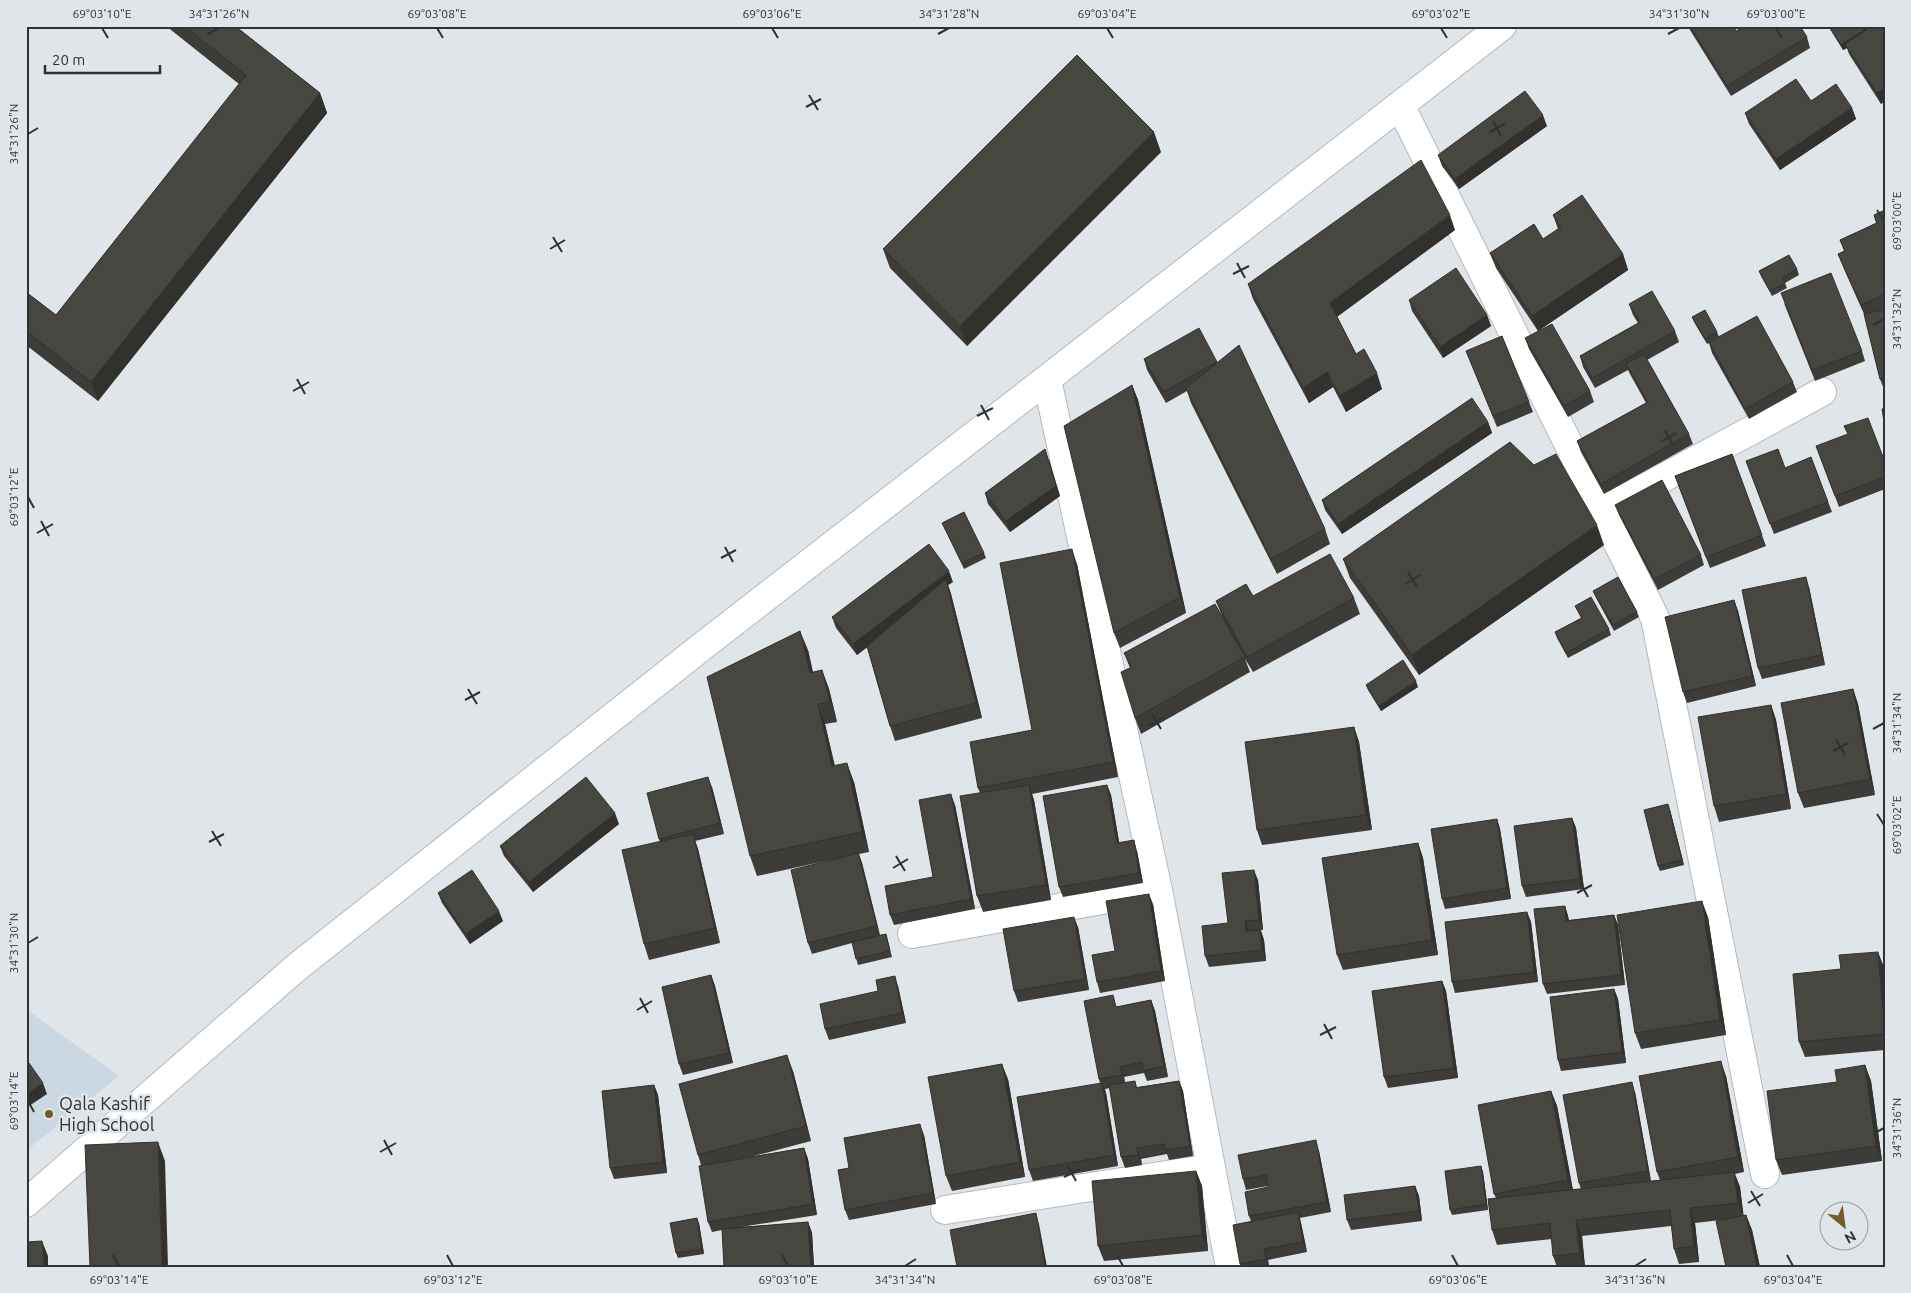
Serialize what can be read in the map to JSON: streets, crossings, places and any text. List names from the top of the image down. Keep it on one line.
{"places":["Qala Kashif High School"],"scale_bar":"20 m","north":"bottom right","coordinates":["69°03'10\"E","34°31'26\"N","69°03'08\"E","69°03'06\"E","34°31'28\"N","69°03'04\"E","69°03'02\"E","34°31'30\"N","69°03'00\"E","34°31'32\"N","69°03'12\"E","34°31'34\"N","69°03'14\"E","34°31'36\"N"]}
